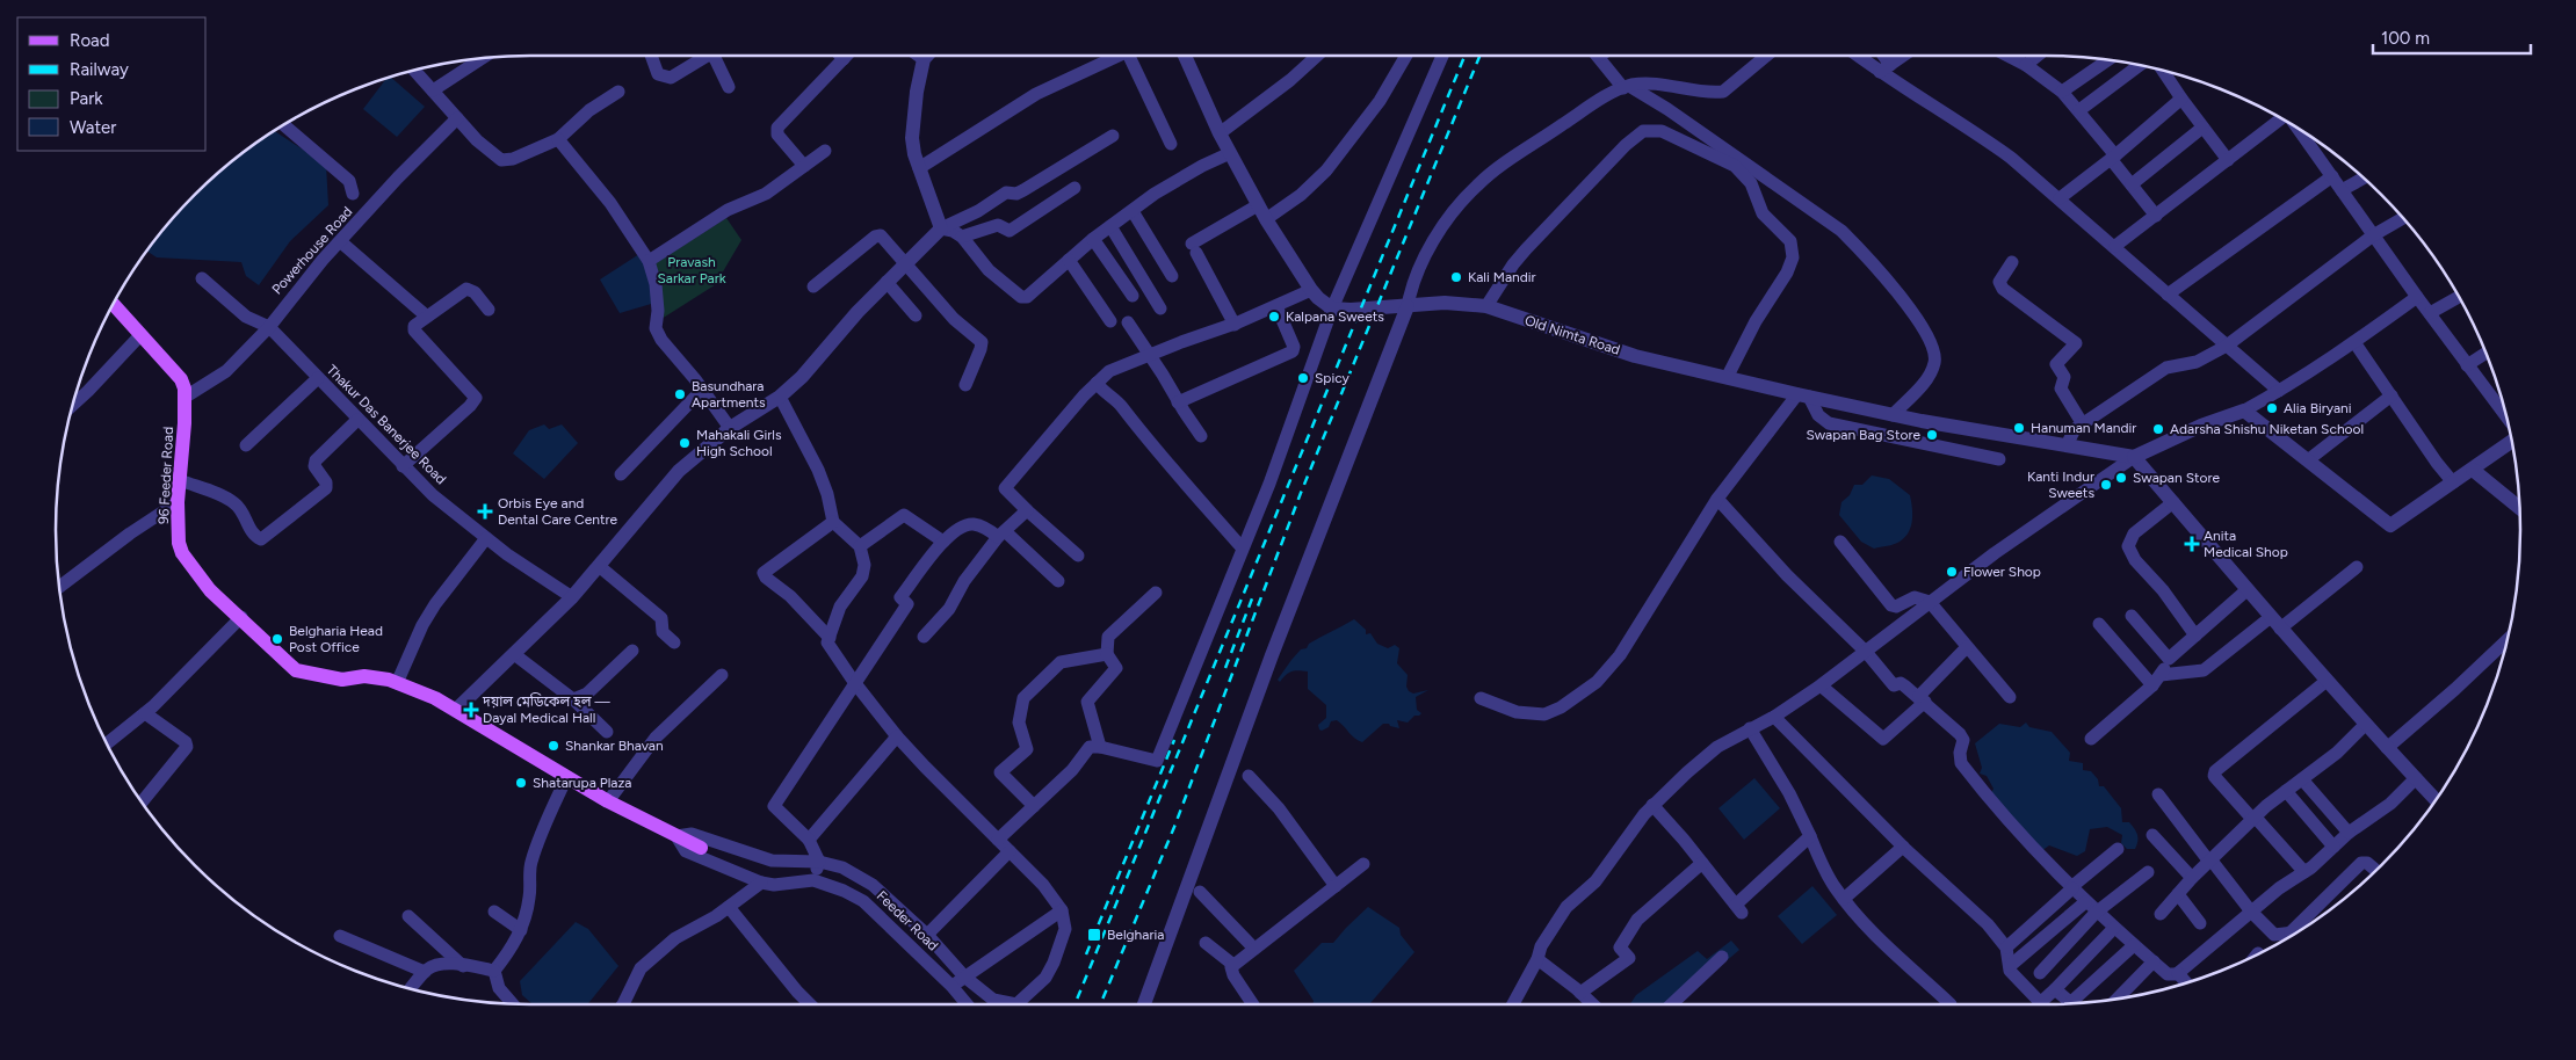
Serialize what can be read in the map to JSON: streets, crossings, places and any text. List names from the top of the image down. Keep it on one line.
{"streets":{"main road":["96 Feeder Road"],"street":["Powerhouse Road","Old Nimta Road","Thakur Das Banerjee Road","Feeder Road"]},"crossings":[["Powerhouse Road","Thakur Das Banerjee Road"],["Powerhouse Road","96 Feeder Road"],["96 Feeder Road","Feeder Road"]],"parks":["Pravash Sarkar Park"],"places":{"other":["Kali Mandir","Kalpana Sweets","Spicy","Basundhara Apartments","Alia Biryani","Hanuman Mandir","Adarsha Shishu Niketan School","Swapan Bag Store","Mahakali Girls High School","Swapan Store","Kanti Indur Sweets","Flower Shop","Belgharia Head Post Office","Shankar Bhavan","Shatarupa Plaza"],"health":["Orbis Eye and Dental Care Centre","Anita Medical Shop","দয়াল মেডিকেল হল — Dayal Medical Hall"],"transit":["Belgharia"]},"legend":["Road","Railway","Park","Water"],"scale_bar":"100 m"}
